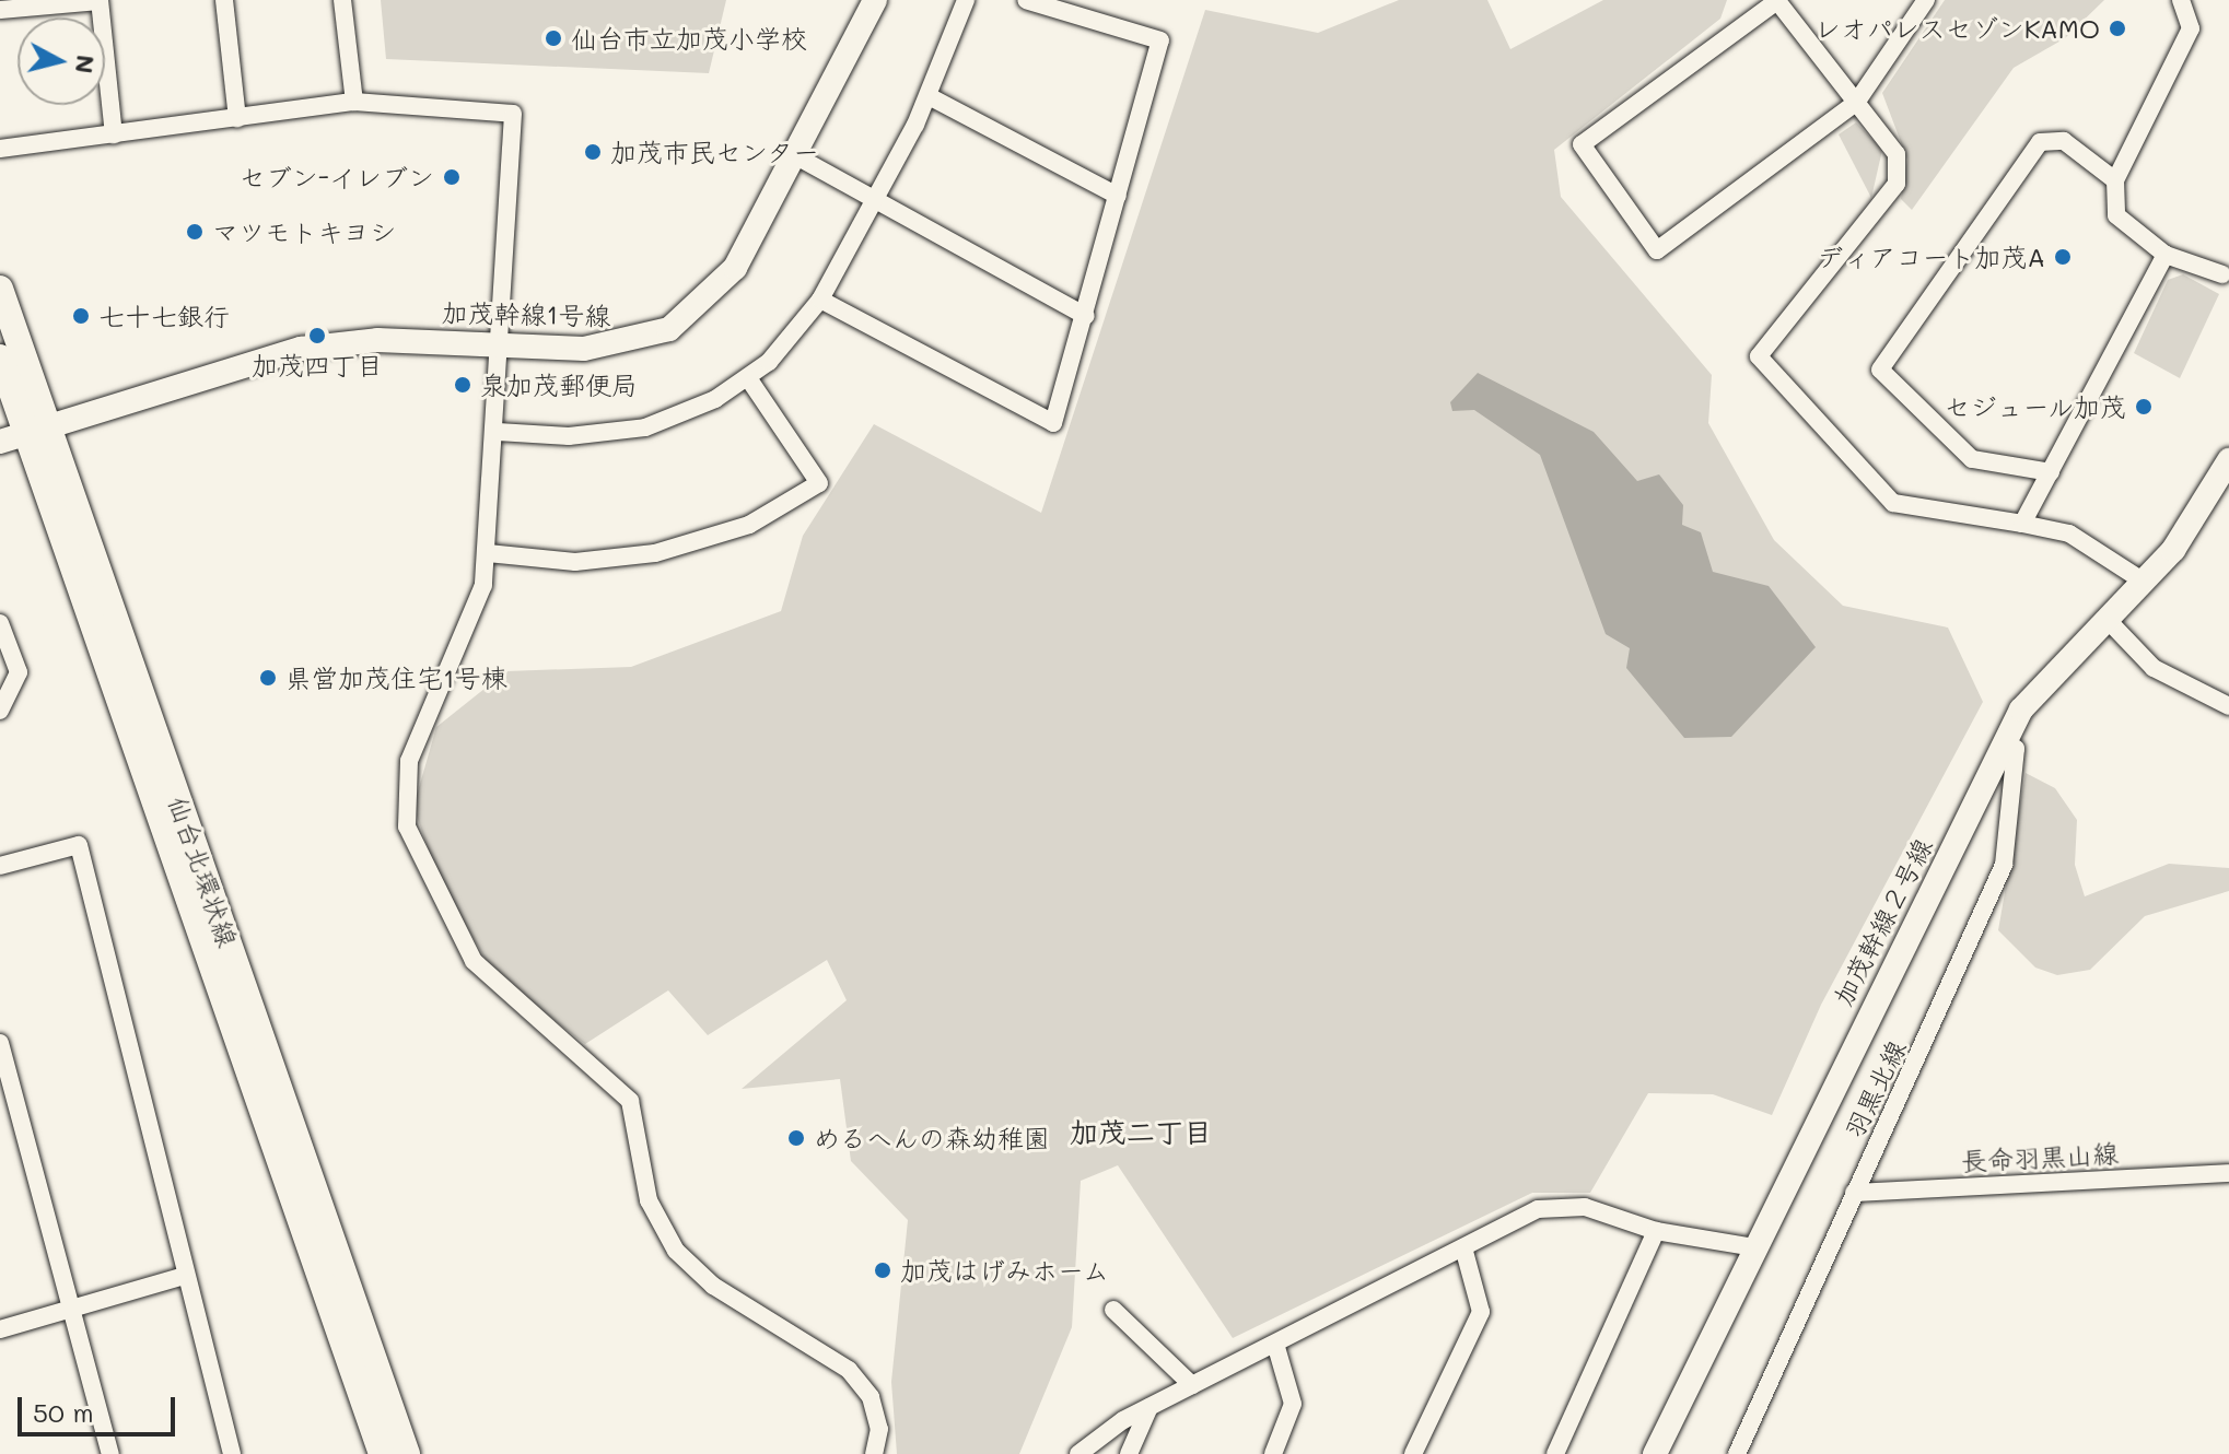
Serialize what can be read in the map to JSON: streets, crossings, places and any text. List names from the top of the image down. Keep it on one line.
{"streets":{"main road":["仙台北環状線"],"street":["加茂幹線1号線","加茂幹線２号線","羽黒北線","長命羽黒山線"]},"crossings":[["加茂幹線1号線","仙台北環状線"],["加茂幹線２号線","羽黒北線"],["羽黒北線","長命羽黒山線"]],"districts":["加茂二丁目"],"places":["レオパレスセゾンKAMO","仙台市立加茂小学校","加茂市民センター","セブン-イレブン","マツモトキヨシ","ディアコート加茂A","七十七銀行","加茂四丁目","泉加茂郵便局","セジュール加茂","県営加茂住宅1号棟","めるへんの森幼稚園","加茂はげみホーム"],"scale_bar":"50 m","north":"right"}
